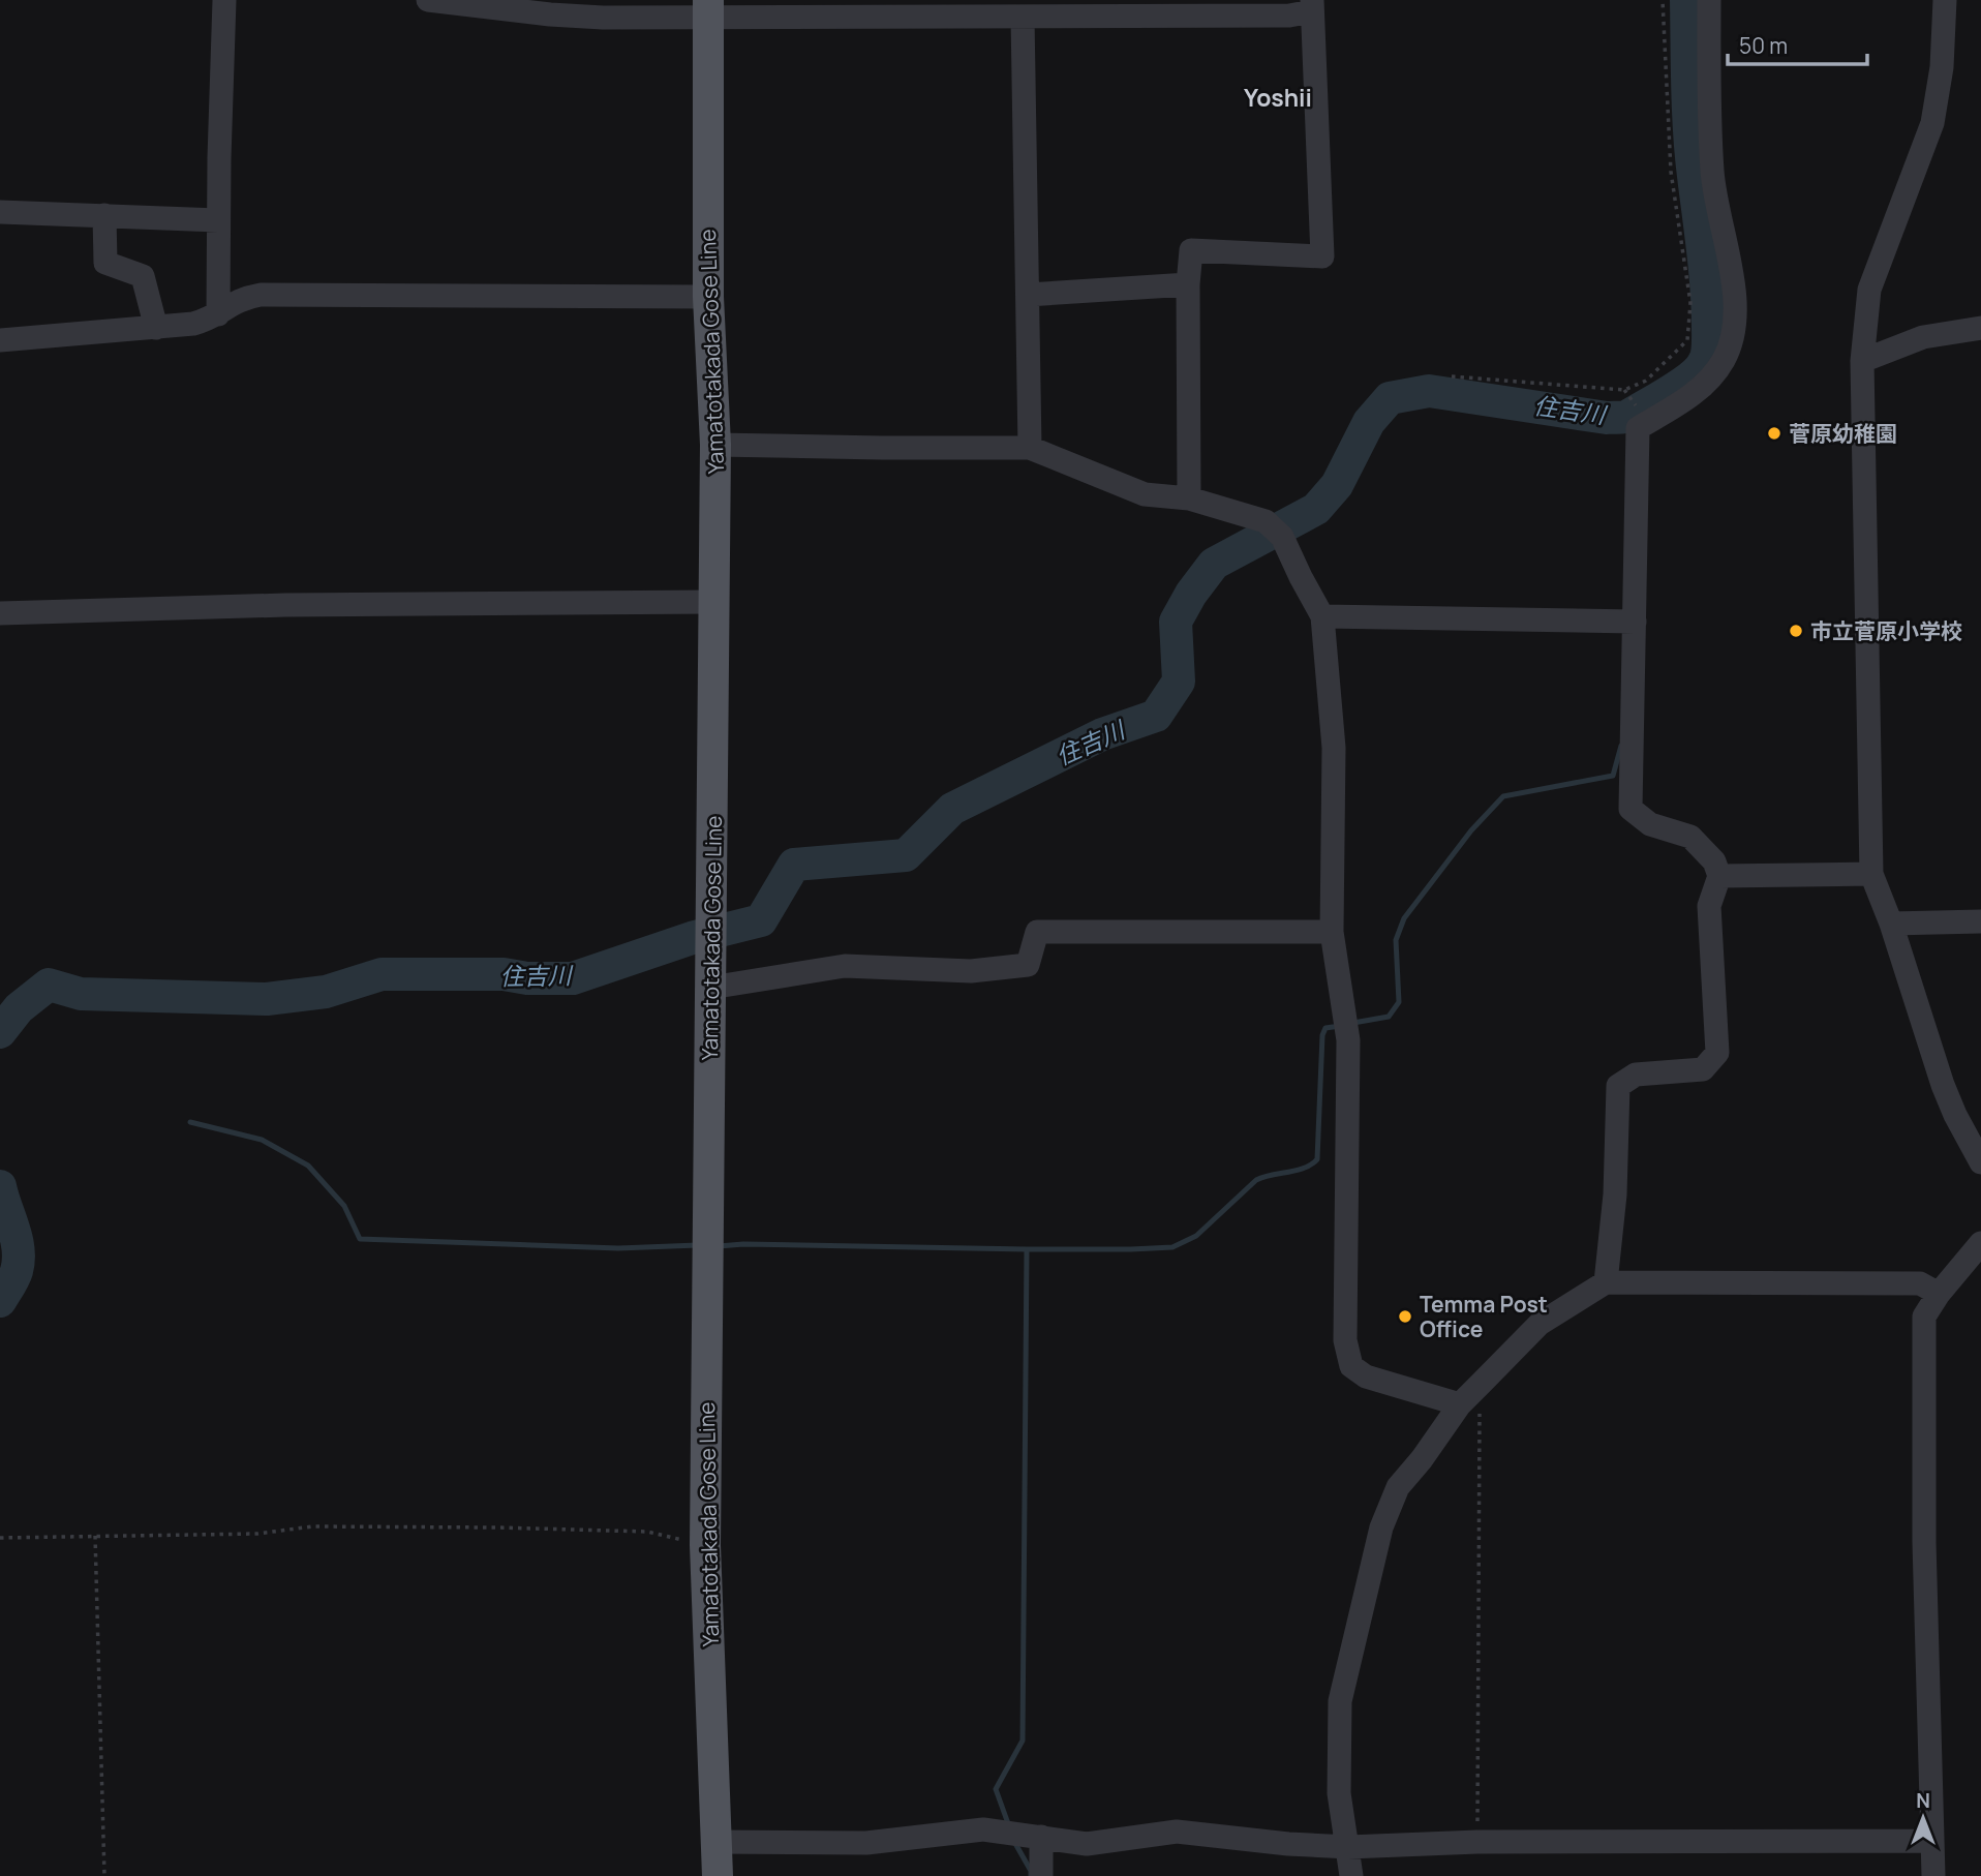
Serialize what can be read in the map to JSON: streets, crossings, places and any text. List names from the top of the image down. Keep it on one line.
{"streets":{"main road":["Yamatotakada Gose Line"]},"districts":["Yoshii"],"water":["住吉川"],"places":["菅原幼稚園","市立菅原小学校","Temma Post Office"],"scale_bar":"50 m","north":"top"}
